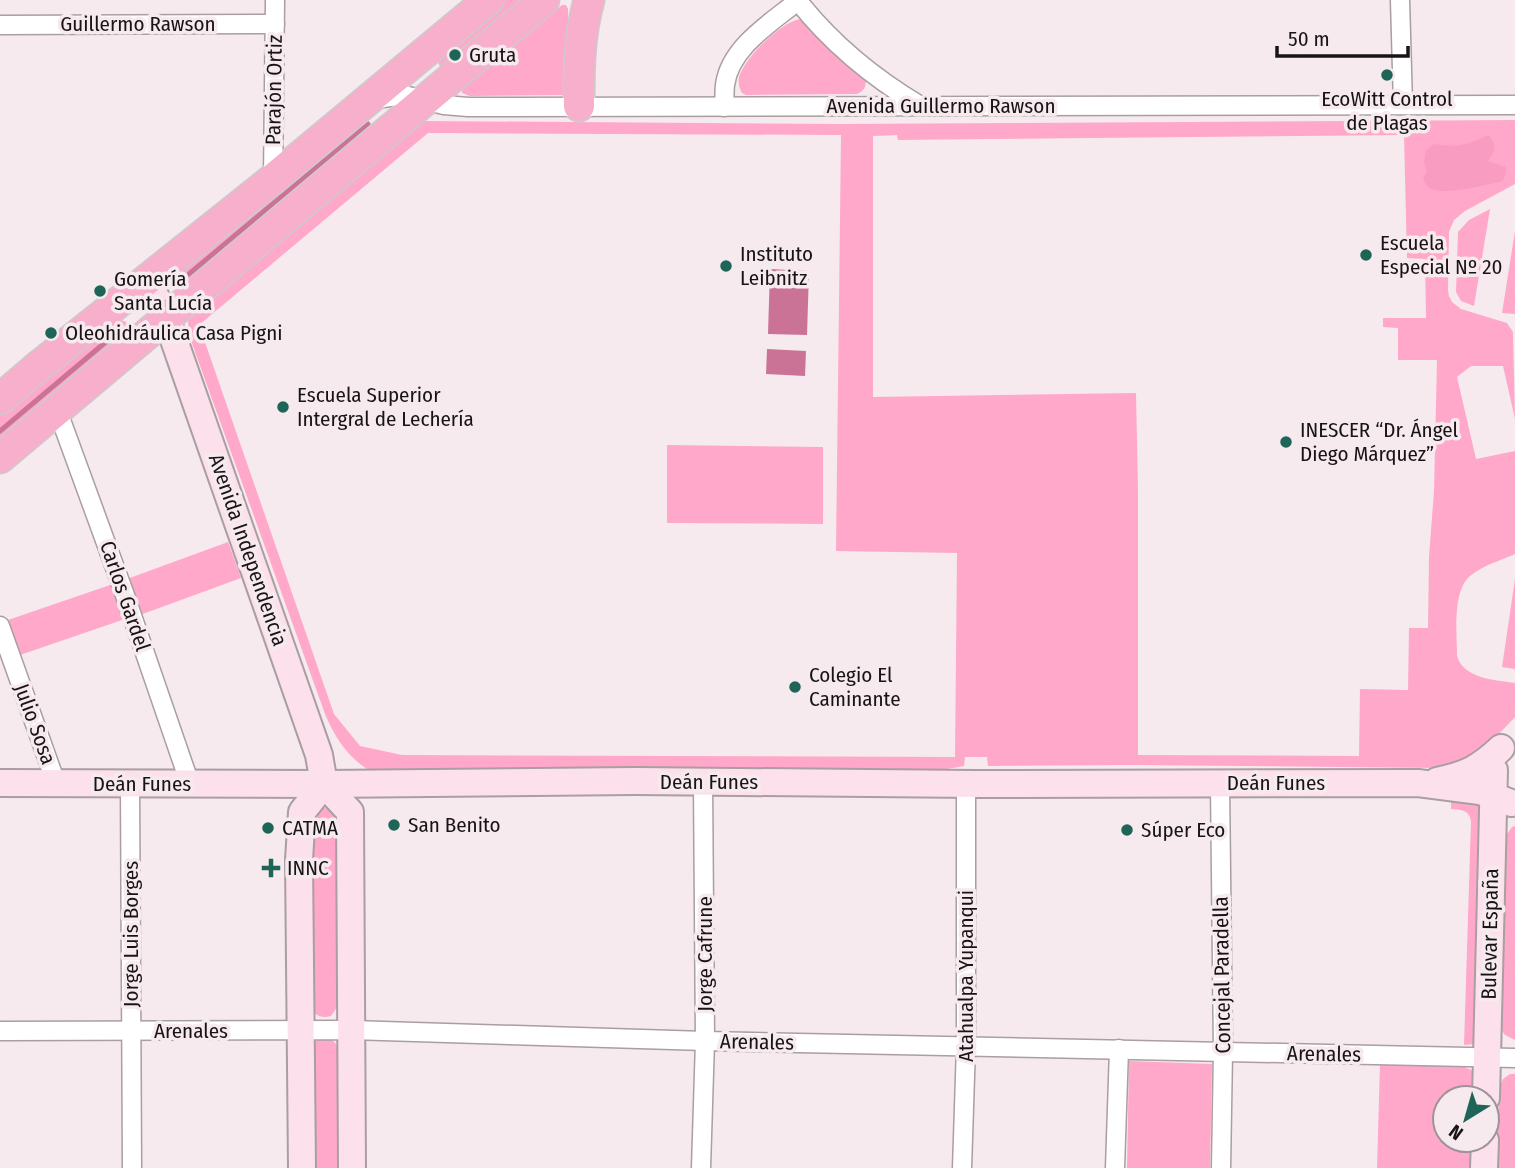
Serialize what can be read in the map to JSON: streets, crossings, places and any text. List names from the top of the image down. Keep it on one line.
{"streets":{"main road":["Avenida Independencia","Deán Funes","Bulevar España"],"street":["Guillermo Rawson","Parajón Ortiz","Avenida Guillermo Rawson","Carlos Gardel","Julio Sosa","Jorge Luis Borges","Jorge Cafrune","Concejal Paradella","Atahualpa Yupanqui","Arenales"]},"crossings":[["Guillermo Rawson","Parajón Ortiz"],["Avenida Independencia","Deán Funes"],["Carlos Gardel","Deán Funes"],["Julio Sosa","Deán Funes"],["Deán Funes","Jorge Luis Borges"],["Deán Funes","Bulevar España"],["Deán Funes","Jorge Cafrune"],["Deán Funes","Concejal Paradella"],["Deán Funes","Atahualpa Yupanqui"],["Jorge Luis Borges","Arenales"],["Bulevar España","Arenales"],["Jorge Cafrune","Arenales"],["Concejal Paradella","Arenales"],["Atahualpa Yupanqui","Arenales"]],"places":{"other":["Gruta","EcoWitt Control de Plagas","Escuela Especial Nº 20","Instituto Leibnitz","Gomería Santa Lucía","Oleohidráulica Casa Pigni","Escuela Superior Intergral de Lechería","INESCER “Dr. Ángel Diego Márquez”","Colegio El Caminante","San Benito","CATMA","Súper Eco"],"health":["INNC"]},"scale_bar":"50 m","north":"bottom left"}
